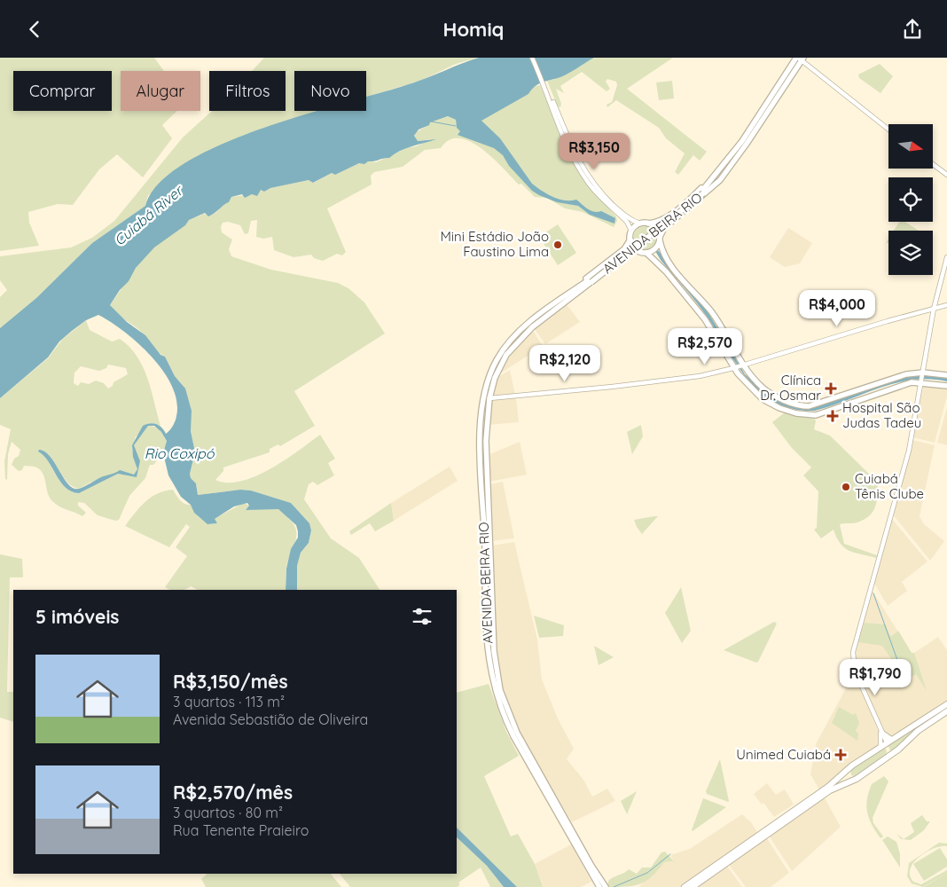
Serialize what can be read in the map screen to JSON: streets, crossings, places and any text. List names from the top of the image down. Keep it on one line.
{"streets":{"main road":["AVENIDA BEIRA RIO"]},"water":["Cuiabá River","Rio Coxipó"],"places":{"other":["Mini Estádio João Faustino Lima","Cuiabá Tênis Clube"],"health":["Clínica Dr. Osmar","Hospital São Judas Tadeu","Unimed Cuiabá"]},"north":"right","page":{"header":"Homiq","chip":["Comprar","Alugar","Filtros","Novo"],"price":["R$3,150","R$4,000","R$2,570","R$2,120","R$1,790"],"heading":"5 imóveis","list":[{"name":"R$3,150/mês","note":"3 quartos · 113 m² · Avenida Sebastião de Oliveira"},{"name":"R$2,570/mês","note":"3 quartos · 80 m² · Rua Tenente Praieiro"}]}}
